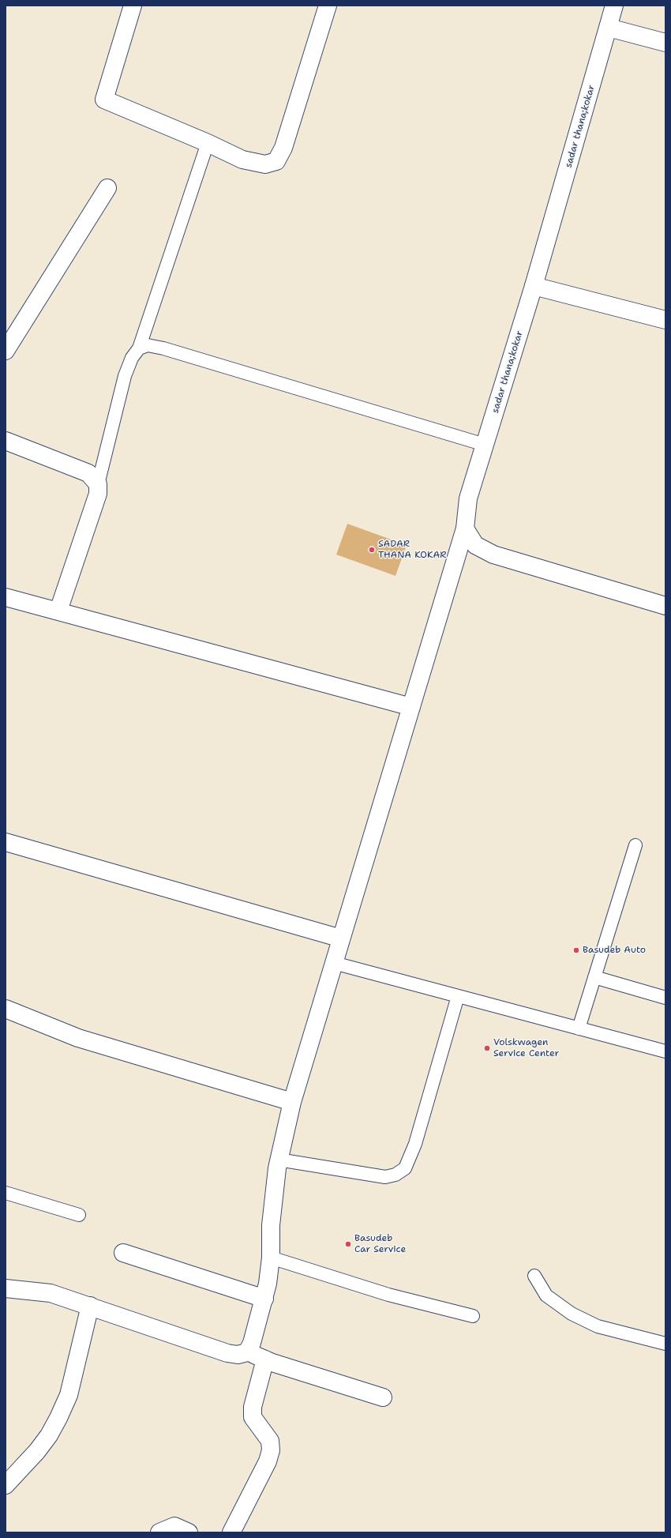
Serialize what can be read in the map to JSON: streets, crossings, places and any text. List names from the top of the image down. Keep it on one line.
{"streets":{"street":["sadar thana;kokar"]},"places":["SADAR THANA KOKAR","Basudeb Auto","Volskwagen Service Center","Basudeb Car Service"]}
